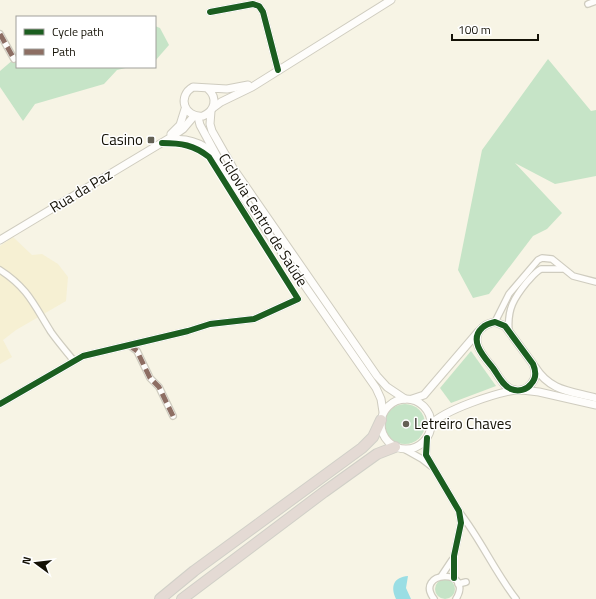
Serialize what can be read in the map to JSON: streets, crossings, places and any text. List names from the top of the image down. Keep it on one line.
{"streets":{"main road":["Rua da Paz"],"cycle path":["Ciclovia Centro de Saúde"]},"places":{"transit":["Casino"],"other":["Letreiro Chaves"]},"legend":["Cycle path","Path"],"scale_bar":"100 m","north":"left"}
